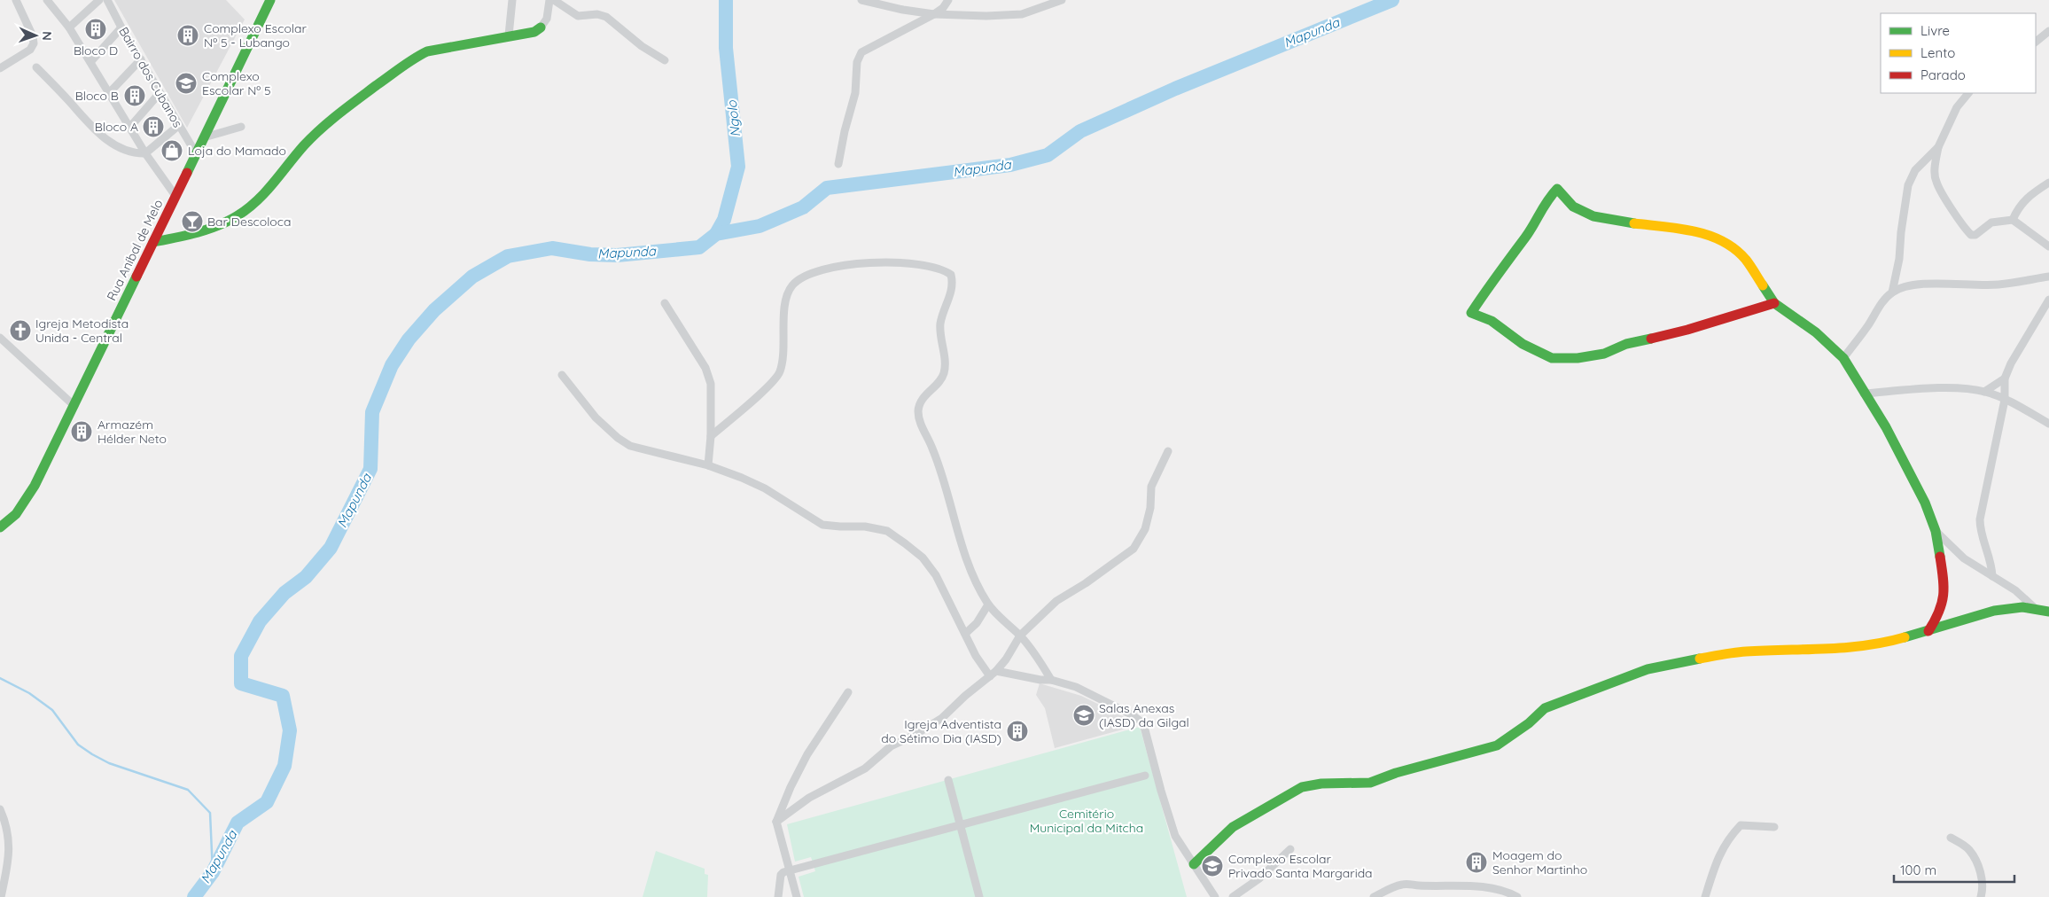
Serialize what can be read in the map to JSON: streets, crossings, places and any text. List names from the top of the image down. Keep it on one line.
{"streets":{"street":["Bairro dos Cubanos","Rua Aníbal de Melo"]},"crossings":[["Bairro dos Cubanos","Rua Aníbal de Melo"]],"water":["Mapunda","Ngolo"],"parks":["Cemitério Municipal da Mitcha"],"places":{"building":["Bloco D","Complexo Escolar Nº 5 - Lubango","Bloco B","Bloco A","Armazém Hélder Neto","Igreja Adventista do Sétimo Dia (IASD)","Moagem do Senhor Martinho"],"school or university":["Complexo Escolar Nº 5","Salas Anexas (IASD) da Gilgal","Complexo Escolar Privado Santa Margarida"],"shop":["Loja do Mamado"],"bar":["Bar Descoloca"],"church":["Igreja Metodista Unida - Central"]},"legend":["Livre","Lento","Parado"],"scale_bar":"100 m","north":"right"}
